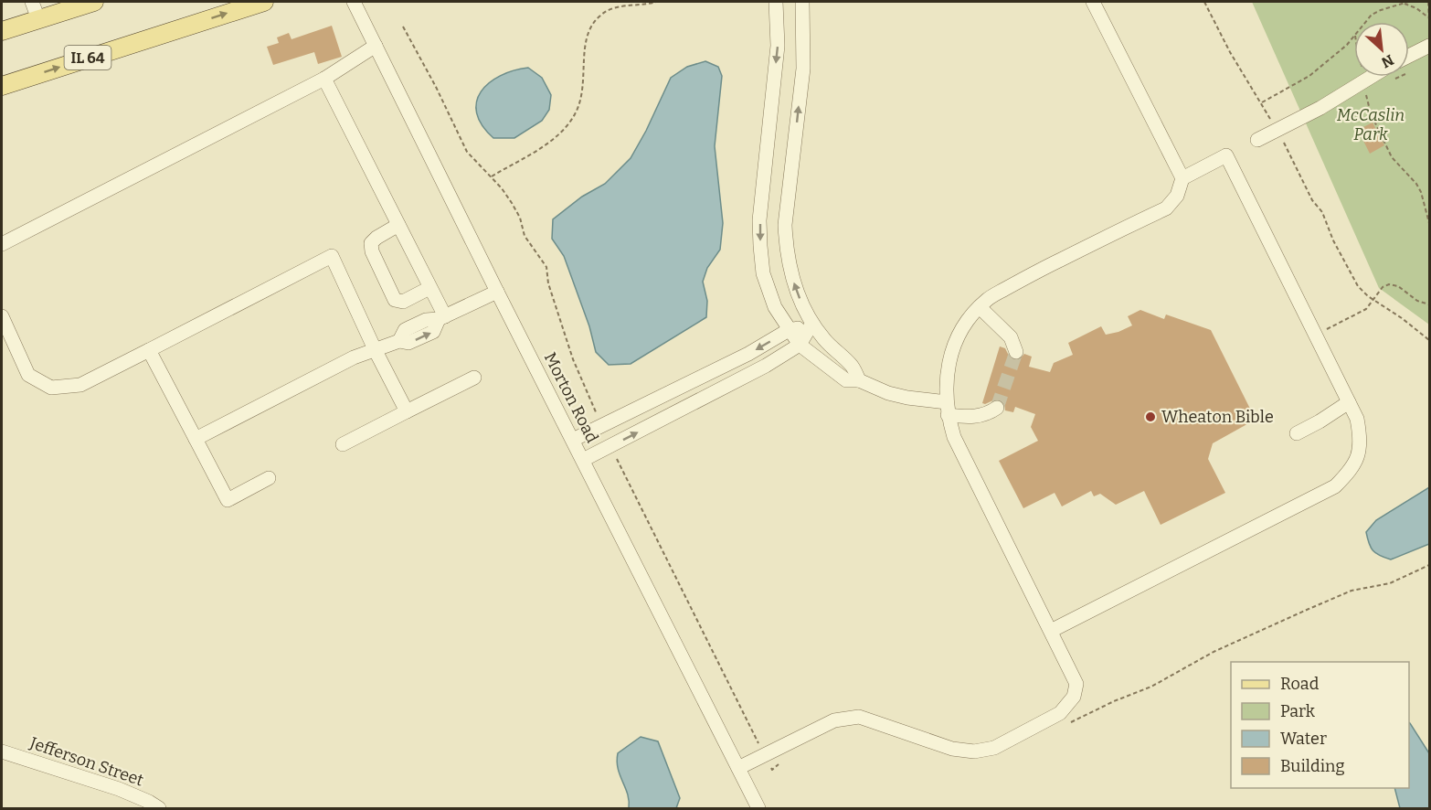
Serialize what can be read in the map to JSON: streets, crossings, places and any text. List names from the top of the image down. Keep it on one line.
{"streets":{"main road":["IL 64"],"street":["Morton Road","Jefferson Street"]},"parks":["McCaslin Park"],"places":["Wheaton Bible"],"legend":["Road","Park","Water","Building"],"north":"bottom right"}
